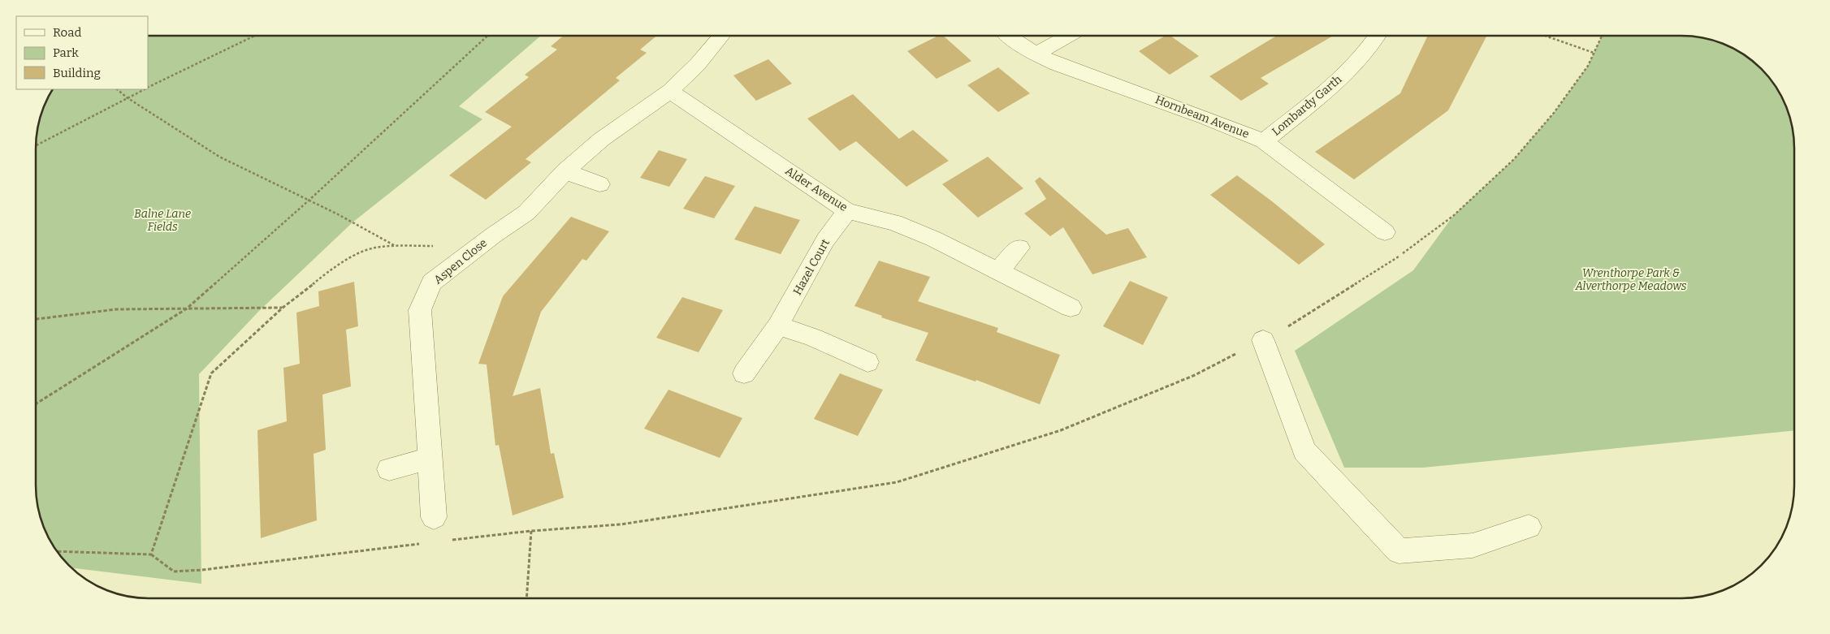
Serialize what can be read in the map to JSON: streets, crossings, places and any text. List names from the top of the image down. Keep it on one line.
{"streets":{"street":["Lombardy Garth","Hornbeam Avenue","Alder Avenue","Aspen Close","Hazel Court"]},"crossings":[["Lombardy Garth","Hornbeam Avenue"],["Alder Avenue","Aspen Close"],["Alder Avenue","Hazel Court"]],"parks":["Balne Lane Fields","Wrenthorpe Park & Alverthorpe Meadows"],"legend":["Road","Park","Building"]}
